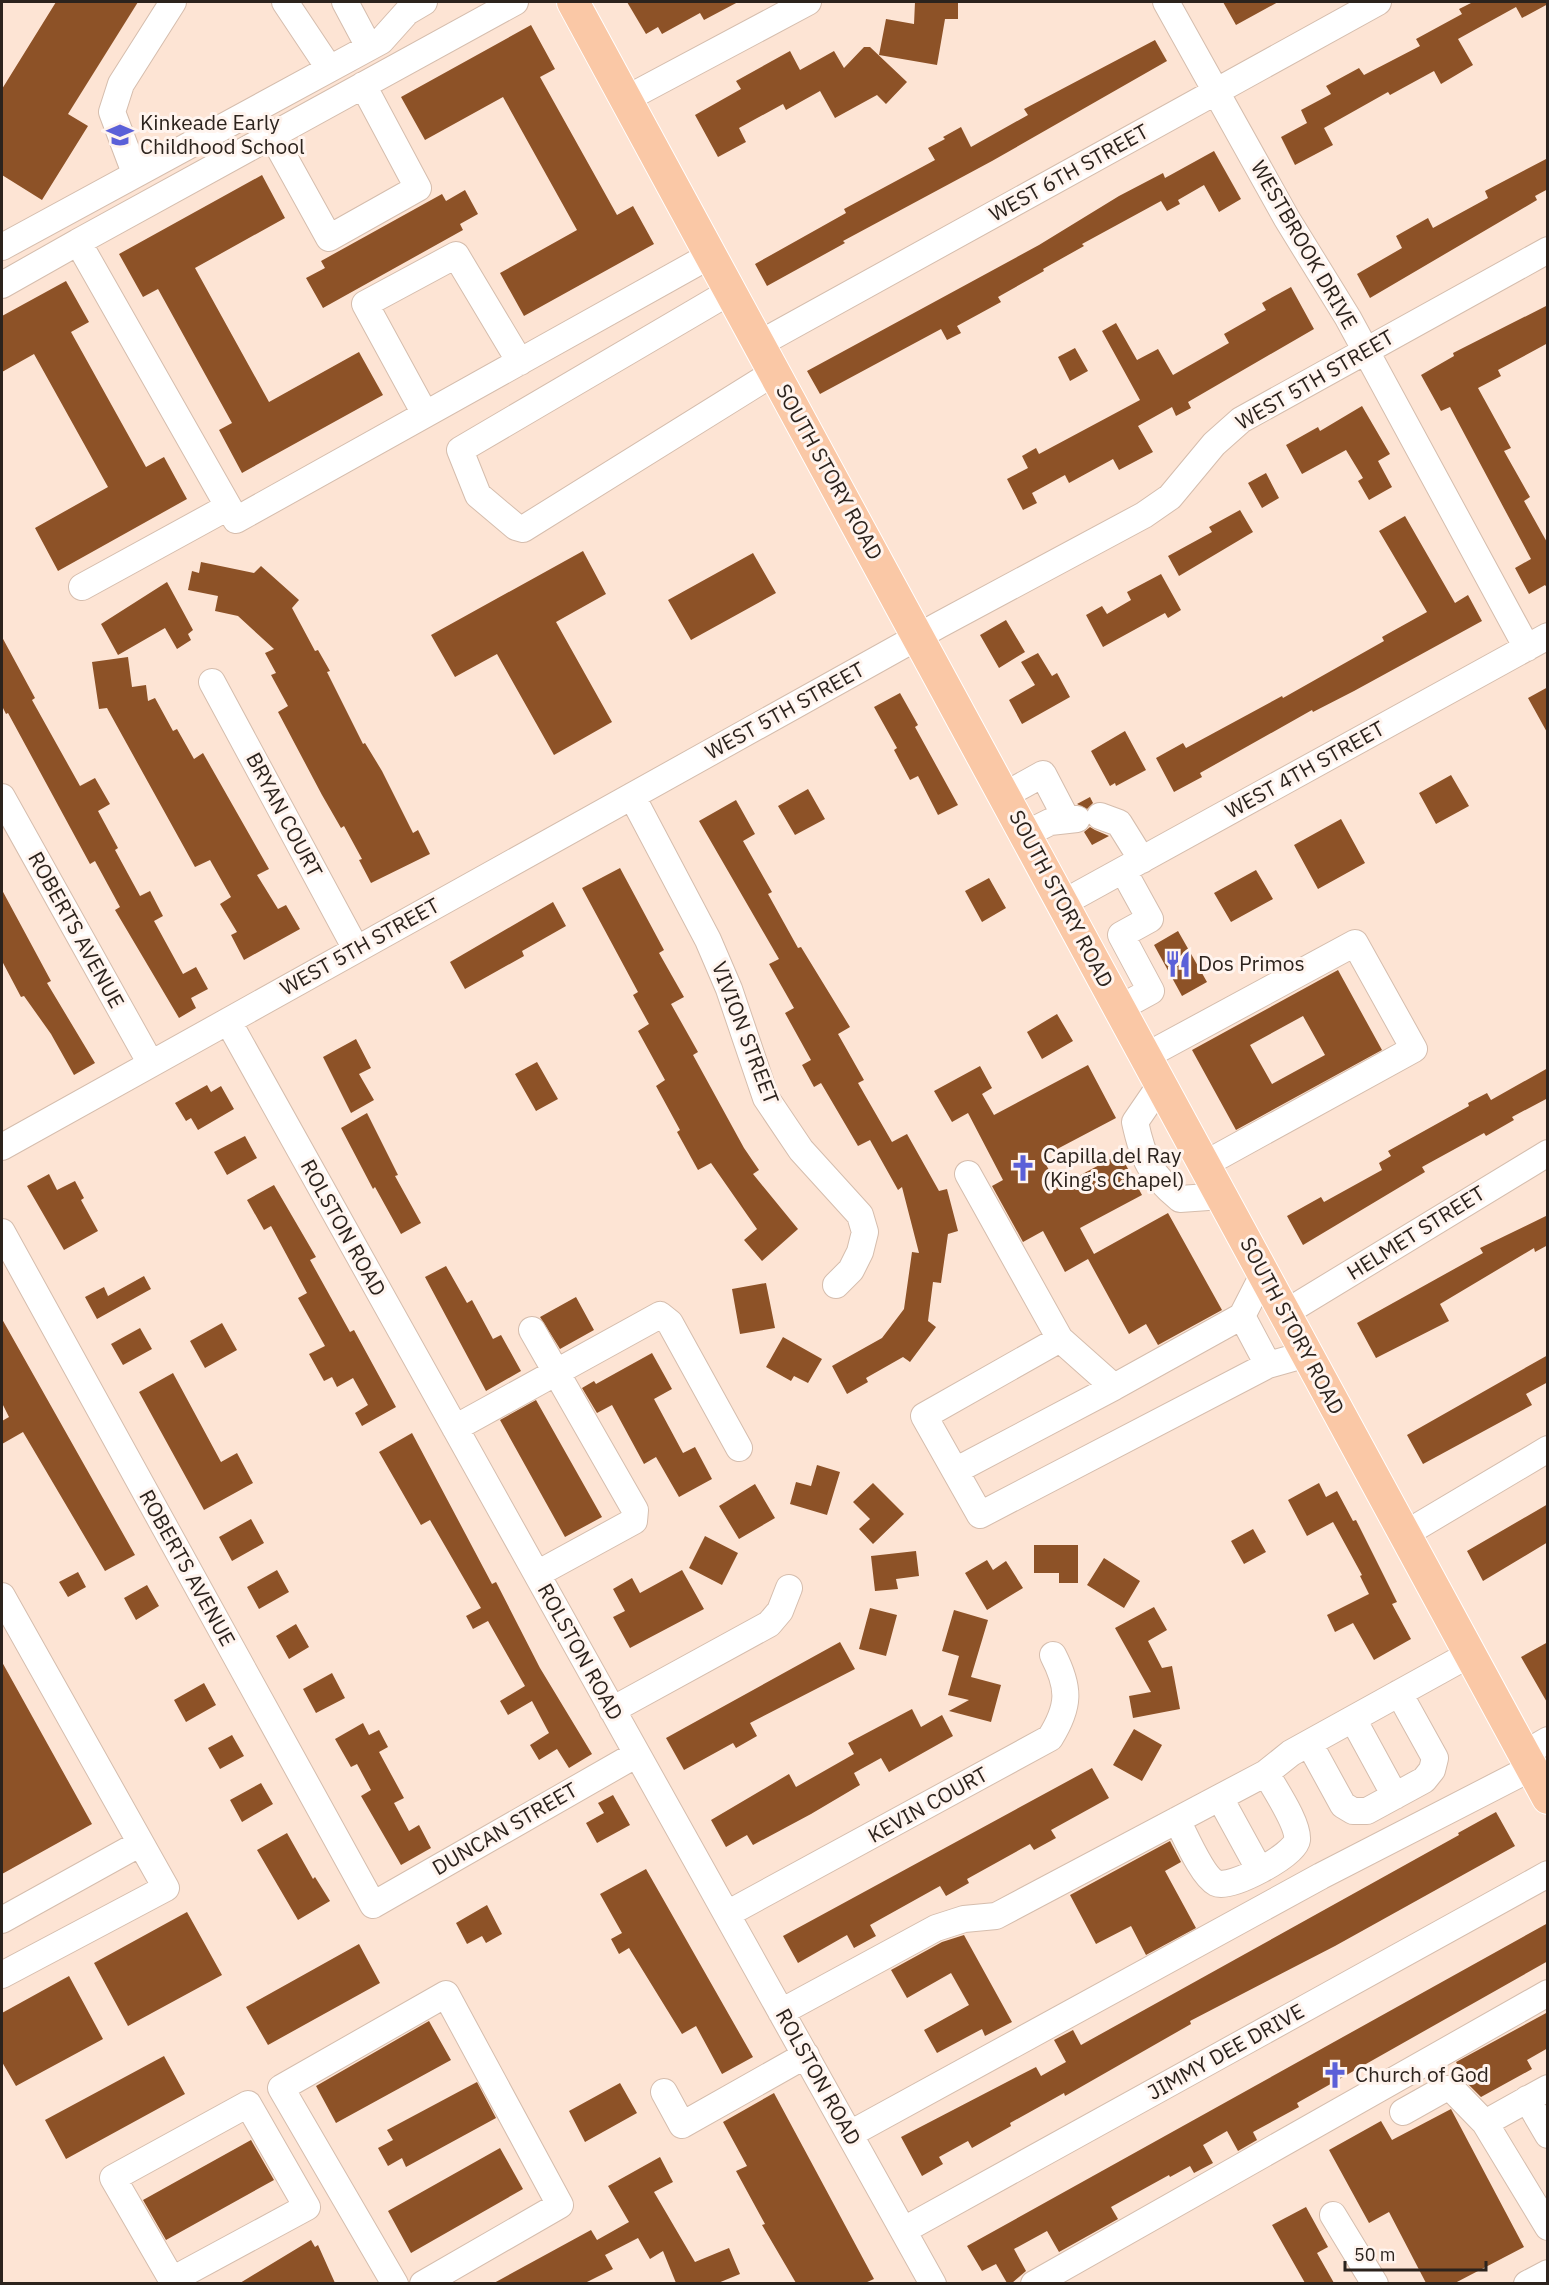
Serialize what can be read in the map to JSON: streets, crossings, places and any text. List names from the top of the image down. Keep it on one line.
{"streets":{"main road":["SOUTH STORY ROAD"],"street":["WEST 6TH STREET","WESTBROOK DRIVE","WEST 5TH STREET","WEST 4TH STREET","BRYAN COURT","ROBERTS AVENUE","VIVION STREET","ROLSTON ROAD","HELMET STREET","KEVIN COURT","DUNCAN STREET","JIMMY DEE DRIVE"]},"crossings":[["WEST 6TH STREET","WESTBROOK DRIVE"],["WEST 6TH STREET","SOUTH STORY ROAD"],["WESTBROOK DRIVE","WEST 5TH STREET"],["WESTBROOK DRIVE","WEST 4TH STREET"],["WEST 5TH STREET","SOUTH STORY ROAD"],["WEST 5TH STREET","BRYAN COURT"],["WEST 5TH STREET","ROBERTS AVENUE"],["WEST 5TH STREET","VIVION STREET"],["WEST 5TH STREET","ROLSTON ROAD"],["SOUTH STORY ROAD","WEST 4TH STREET"],["SOUTH STORY ROAD","HELMET STREET"],["ROBERTS AVENUE","DUNCAN STREET"],["ROLSTON ROAD","KEVIN COURT"],["ROLSTON ROAD","DUNCAN STREET"],["ROLSTON ROAD","JIMMY DEE DRIVE"]],"places":{"school or university":["Kinkeade Early Childhood School"],"restaurant":["Dos Primos"],"church":["Capilla del Ray (King's Chapel)","Church of God"]},"scale_bar":"50 m"}
